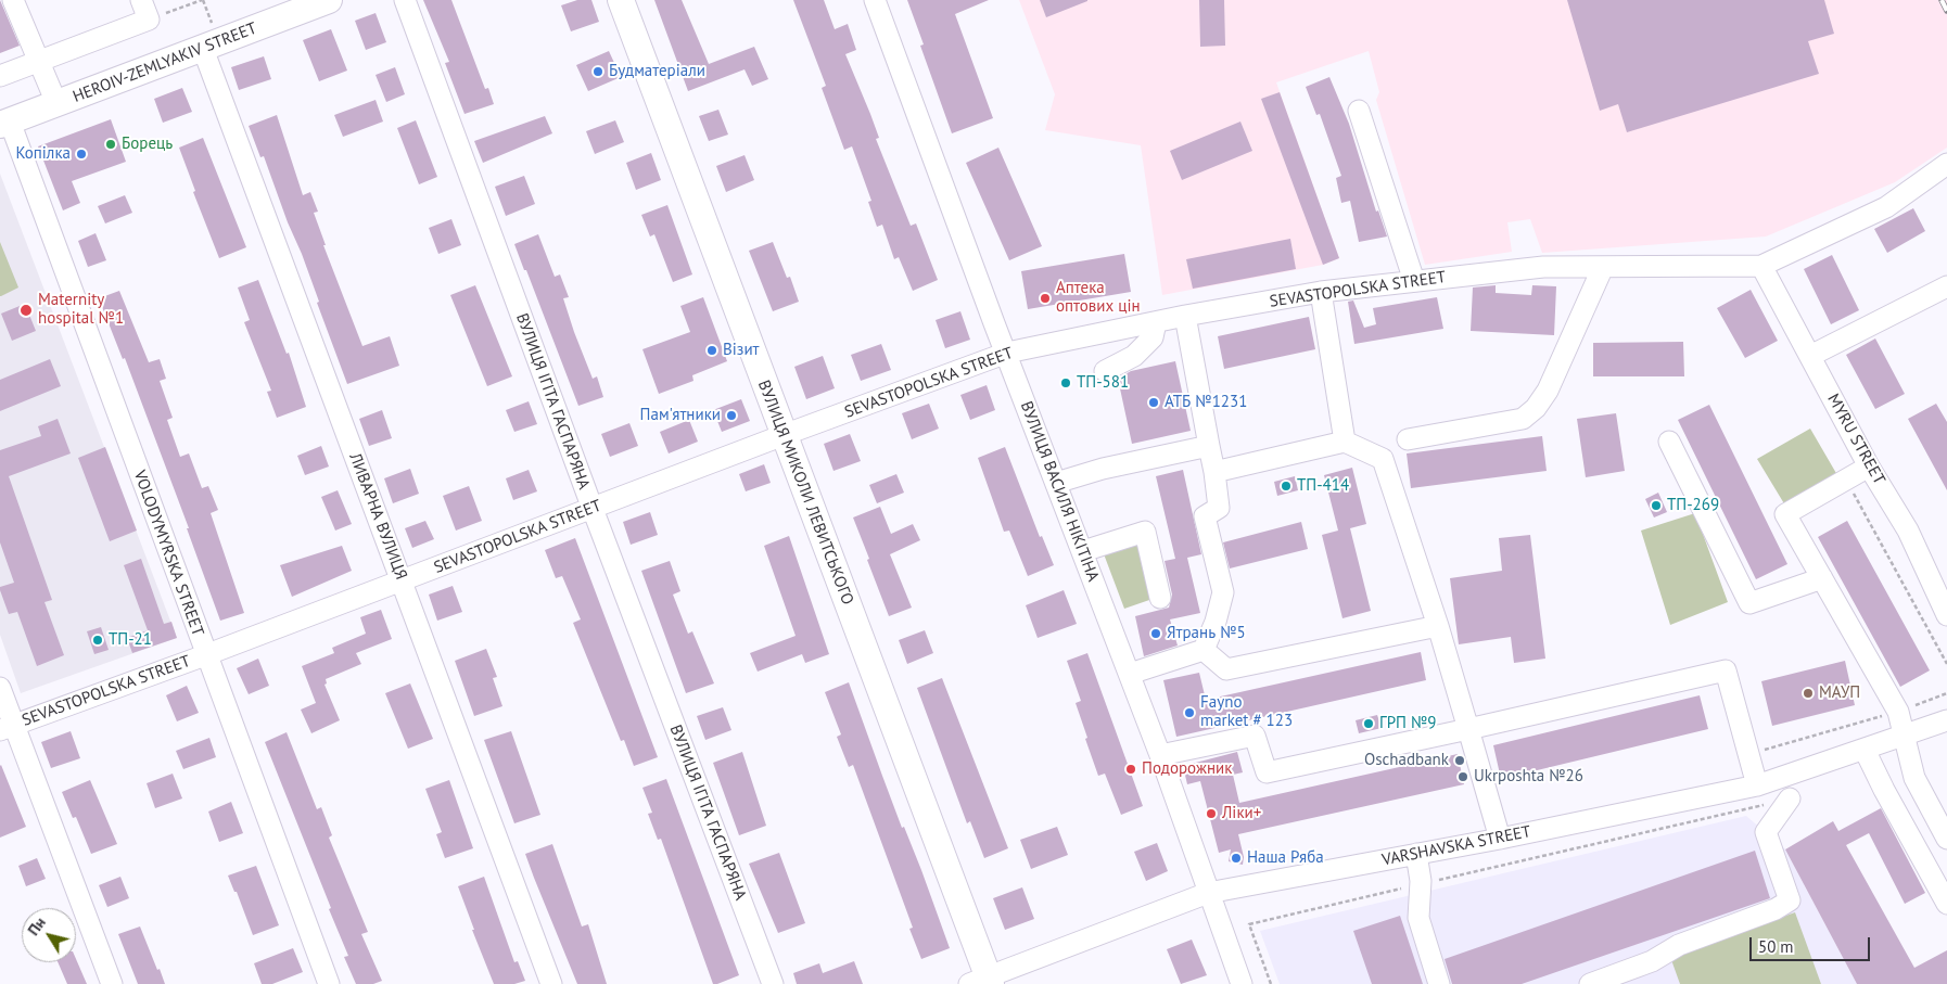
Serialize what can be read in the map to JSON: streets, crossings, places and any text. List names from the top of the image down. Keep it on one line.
{"streets":{"main road":["HEROIV-ZEMLYAKIV STREET","ВУЛИЦЯ МИКОЛИ ЛЕВИТСЬКОГО"],"street":["SEVASTOPOLSKA STREET","ВУЛИЦЯ ІГІТА ГАСПАРЯНА","MYRU STREET","ВУЛИЦЯ ВАСИЛЯ НІКІТІНА","ЛИВАРНА ВУЛИЦЯ","VOLODYMYRSKA STREET","VARSHAVSKA STREET"]},"crossings":[["HEROIV-ZEMLYAKIV STREET","ЛИВАРНА ВУЛИЦЯ"],["HEROIV-ZEMLYAKIV STREET","VOLODYMYRSKA STREET"],["SEVASTOPOLSKA STREET","ВУЛИЦЯ ІГІТА ГАСПАРЯНА"],["SEVASTOPOLSKA STREET","MYRU STREET"],["SEVASTOPOLSKA STREET","ВУЛИЦЯ ВАСИЛЯ НІКІТІНА"],["SEVASTOPOLSKA STREET","ВУЛИЦЯ МИКОЛИ ЛЕВИТСЬКОГО"],["SEVASTOPOLSKA STREET","ЛИВАРНА ВУЛИЦЯ"],["SEVASTOPOLSKA STREET","VOLODYMYRSKA STREET"],["ВУЛИЦЯ ВАСИЛЯ НІКІТІНА","VARSHAVSKA STREET"],["ВУЛИЦЯ МИКОЛИ ЛЕВИТСЬКОГО","VARSHAVSKA STREET"]],"places":["Будматеріали","Борець","Копілка","Аптека оптових цін","Maternity hospital №1","Візит","ТП-581","АТБ №1231","Пам'ятники","ТП-414","ТП-269","Ятрань №5","ТП-21","МАУП","Fayno market # 123","ГРП №9","Oschadbank","Подорожник","Ukrposhta №26","Ліки+","Наша Ряба"],"scale_bar":"50 m","north":"top left"}
